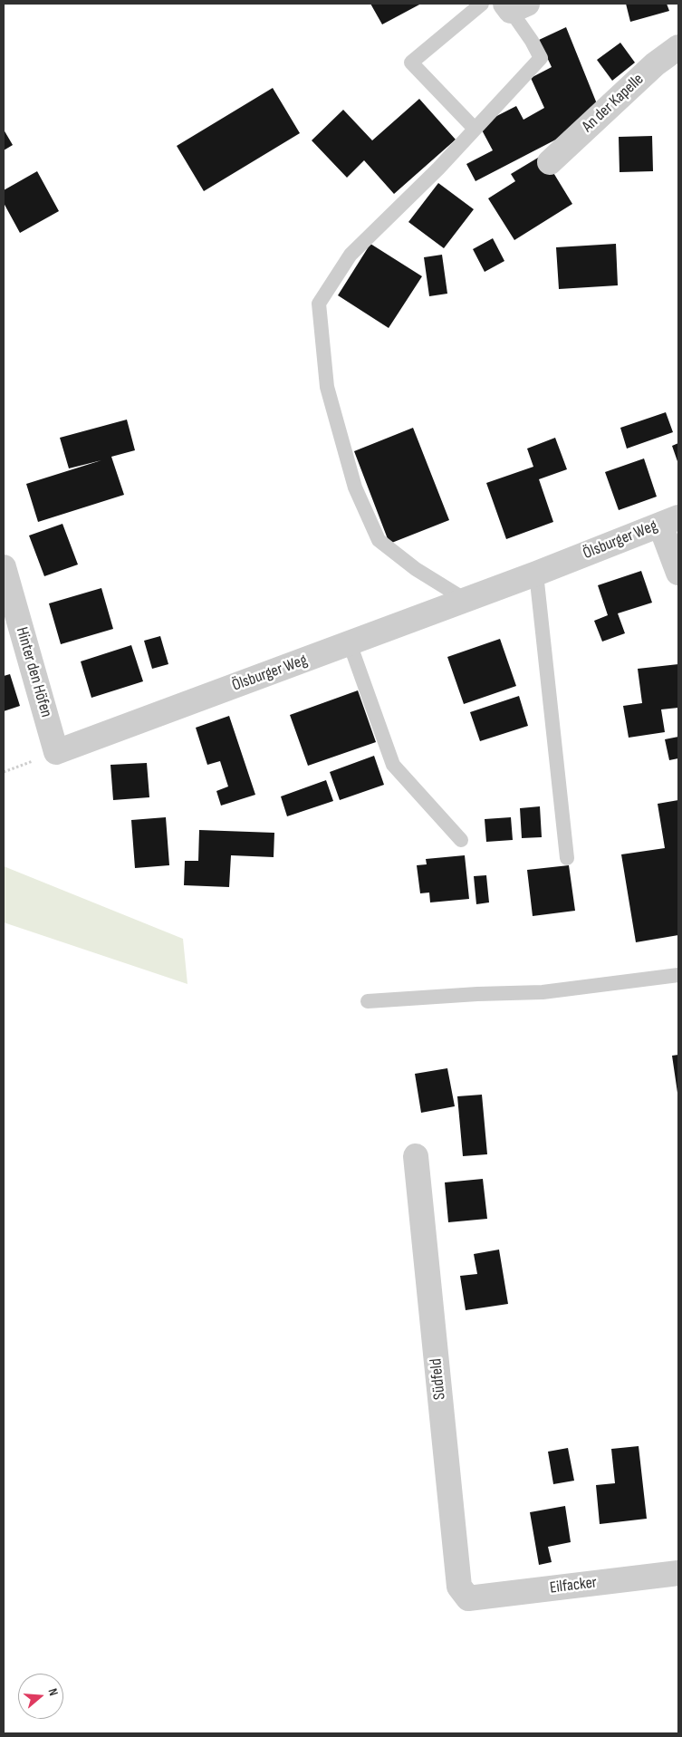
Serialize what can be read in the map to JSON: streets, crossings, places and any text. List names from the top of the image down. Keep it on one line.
{"streets":{"street":["An der Kapelle","Ölsburger Weg","Hinter den Höfen","Südfeld","Eilfacker"]},"crossings":[["Ölsburger Weg","Hinter den Höfen"],["Südfeld","Eilfacker"]],"north":"right"}
